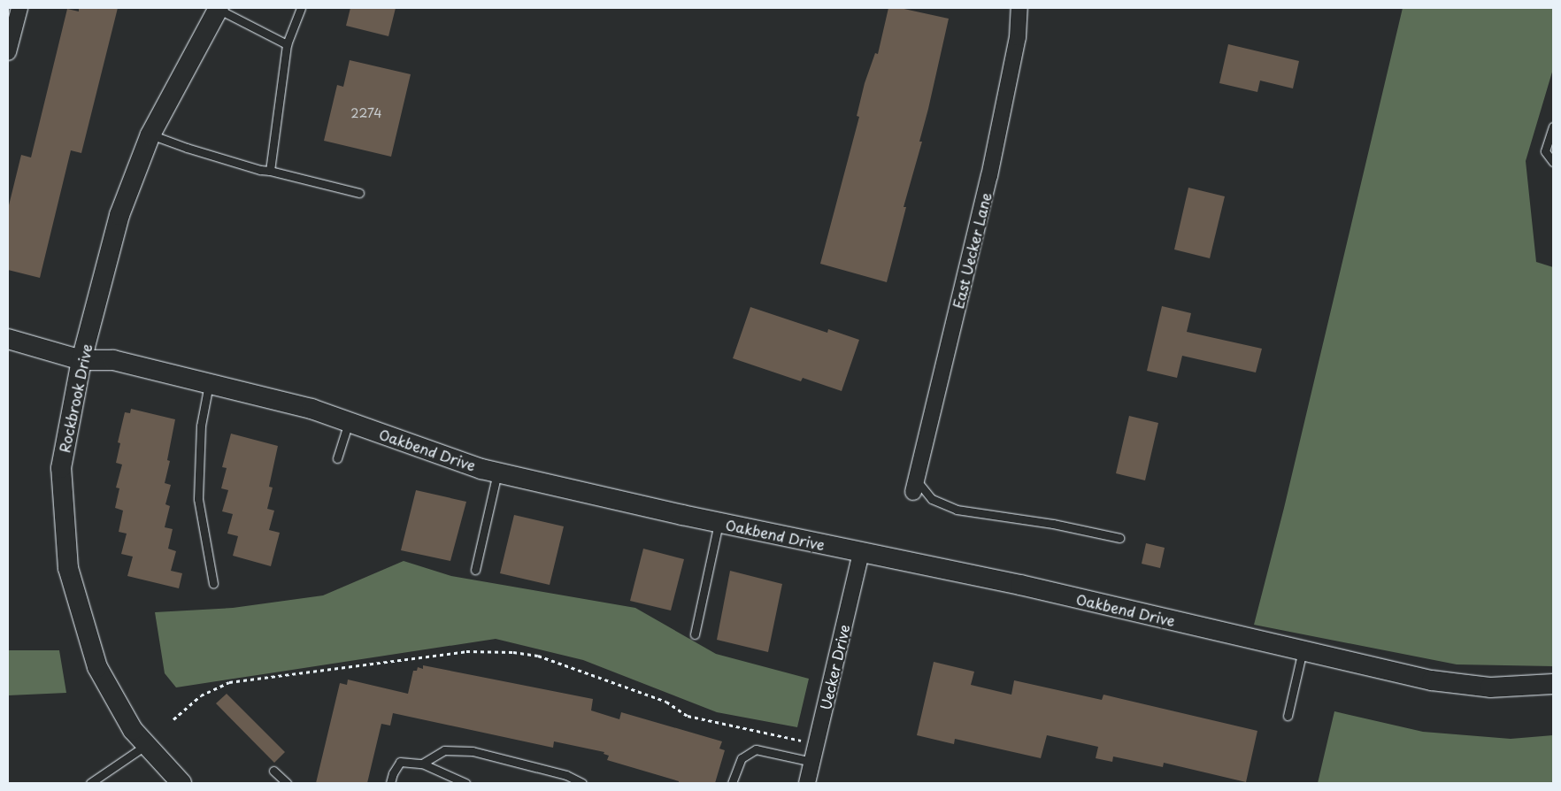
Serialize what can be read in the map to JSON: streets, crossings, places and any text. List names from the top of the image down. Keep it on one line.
{"streets":{"street":["East Uecker Lane","Rockbrook Drive","Oakbend Drive","Uecker Drive"]},"crossings":[["Rockbrook Drive","Oakbend Drive"],["Oakbend Drive","Uecker Drive"]],"house_numbers":["2274"]}
